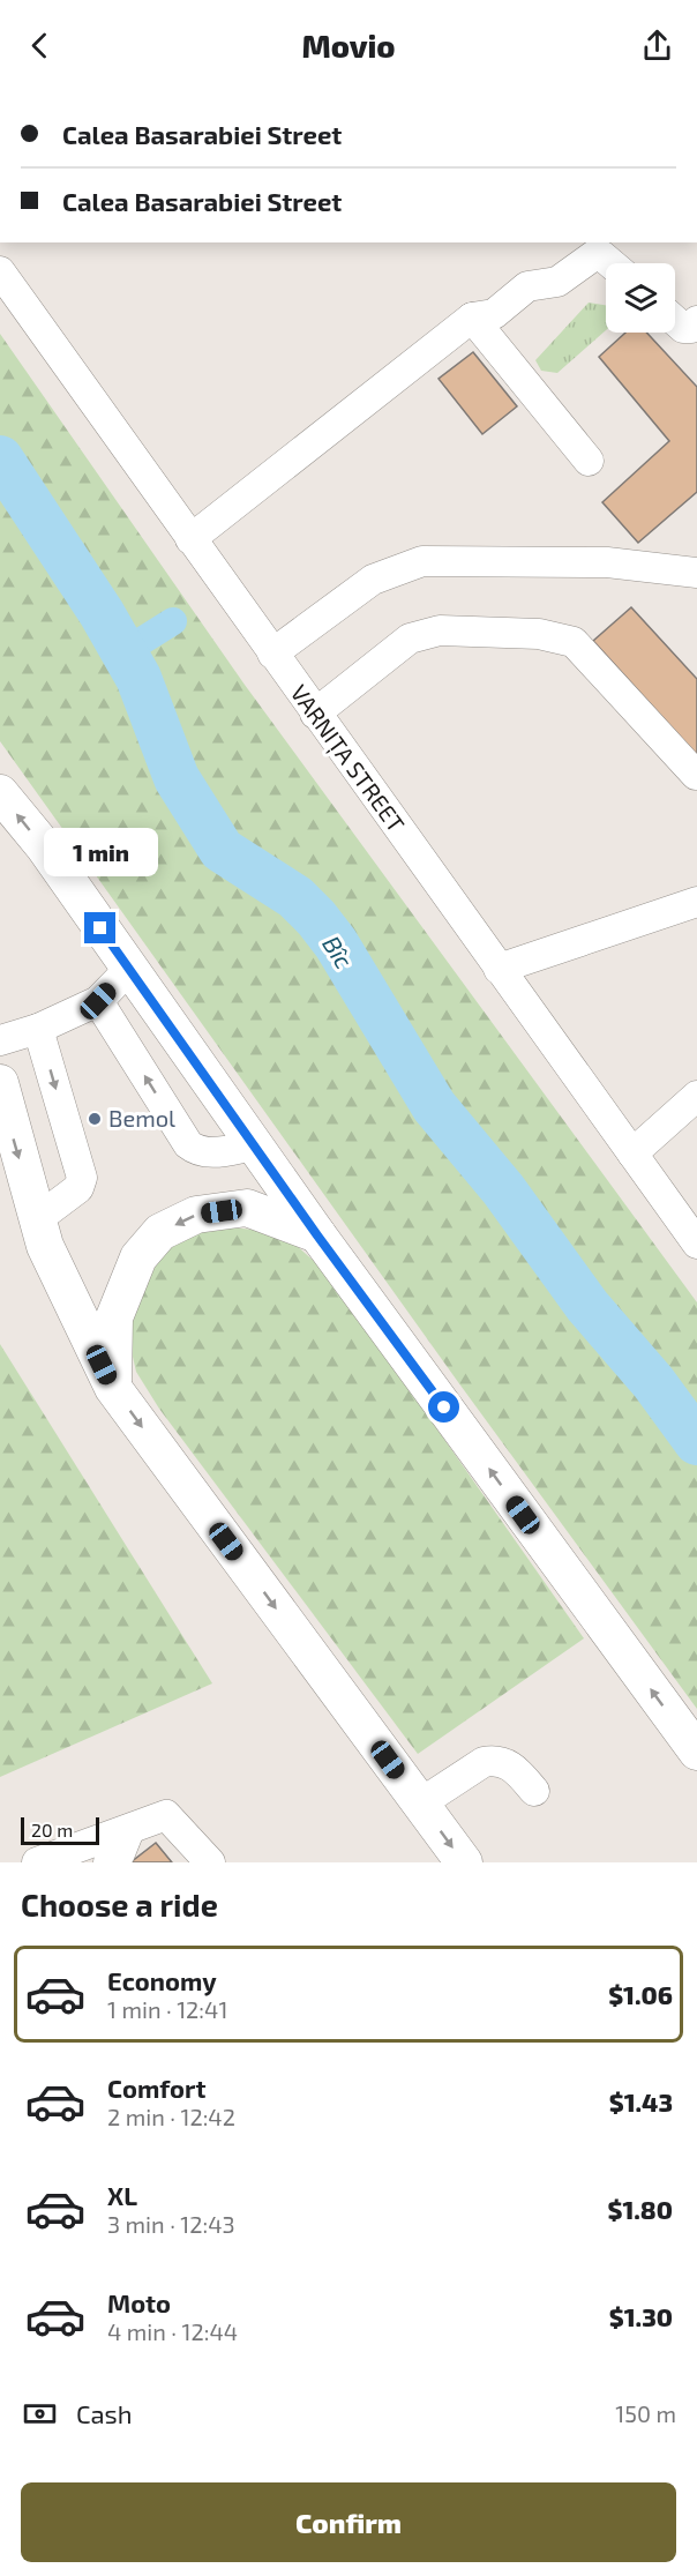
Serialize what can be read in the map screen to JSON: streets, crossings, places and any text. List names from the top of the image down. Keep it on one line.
{"streets":{"street":["VARNIȚA STREET"]},"water":["Bîc"],"places":["Bemol"],"scale_bar":"20 m","page":{"header":"Movio","banner":["Calea Basarabiei Street","Calea Basarabiei Street"],"bubble":"1 min","scale":"20 m","heading":"Choose a ride","list":[{"name":"Economy","note":"1 min · 12:41","value":"$1.06"},{"name":"Comfort","note":"2 min · 12:42","value":"$1.43"},{"name":"XL","note":"3 min · 12:43","value":"$1.80"},{"name":"Moto","note":"4 min · 12:44","value":"$1.30"}],"pay":["Cash","150 m"],"buttons":"Confirm"}}
